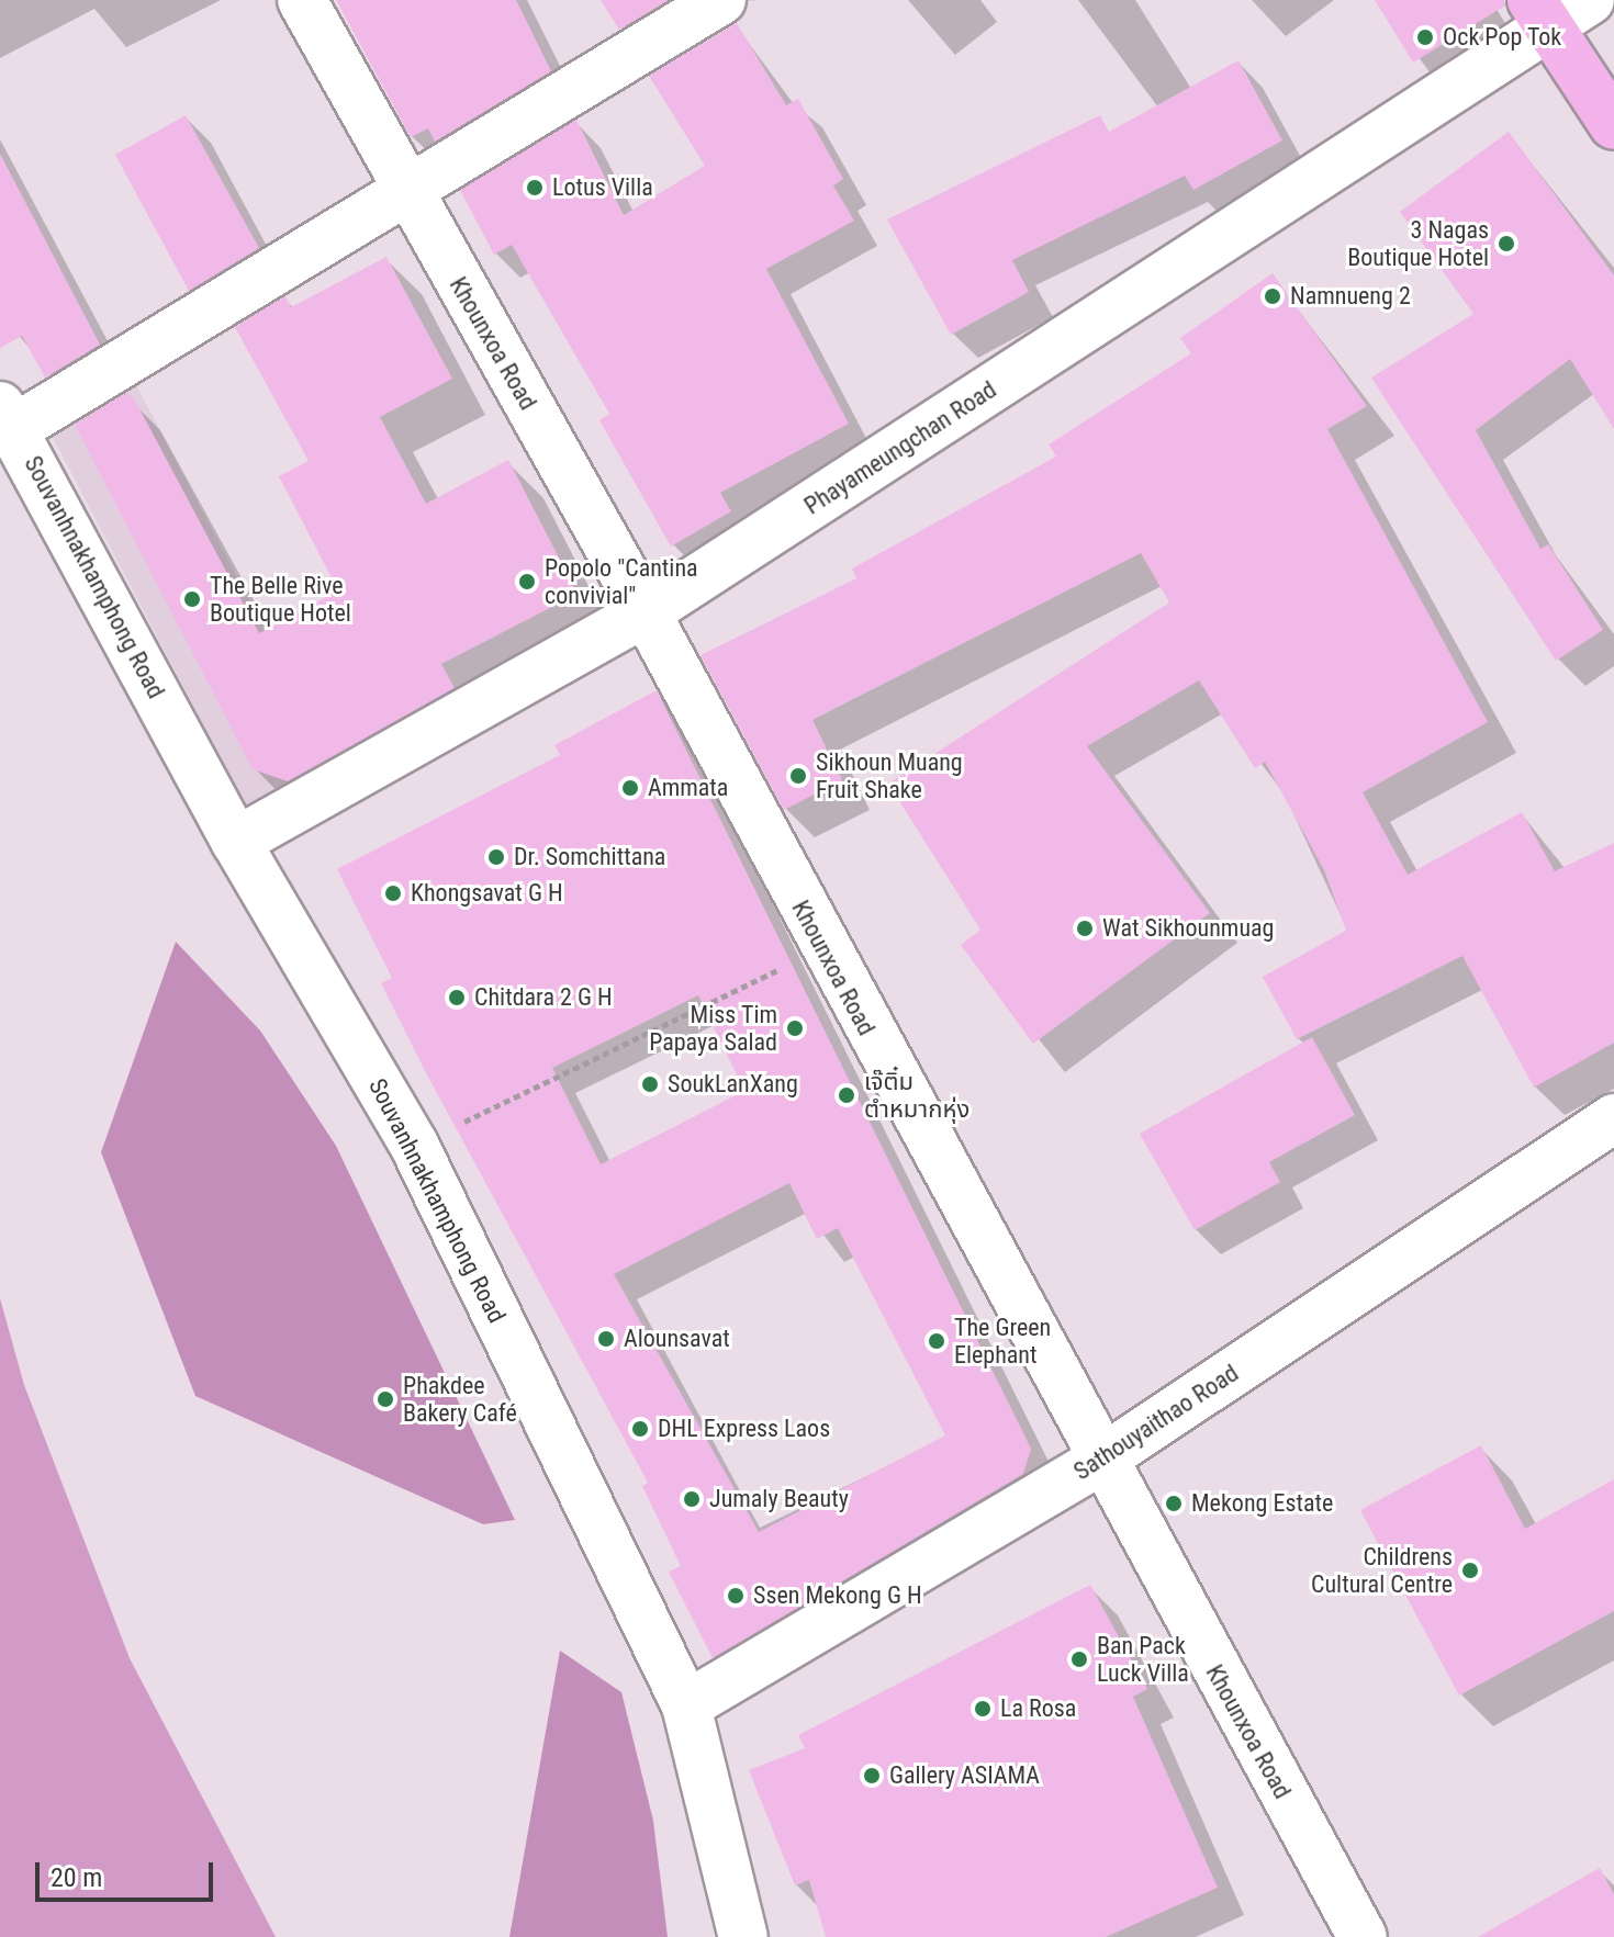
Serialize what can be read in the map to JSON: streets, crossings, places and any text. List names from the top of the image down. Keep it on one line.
{"streets":{"street":["Khounxoa Road","Phayameungchan Road","Souvanhnakhamphong Road","Sathouyaithao Road"]},"crossings":[["Khounxoa Road","Phayameungchan Road"],["Khounxoa Road","Sathouyaithao Road"],["Phayameungchan Road","Souvanhnakhamphong Road"],["Souvanhnakhamphong Road","Sathouyaithao Road"]],"places":["Ock Pop Tok","Lotus Villa","3 Nagas Boutique Hotel","Namnueng 2","Popolo \"Cantina convivial\"","The Belle Rive Boutique Hotel","Sikhoun Muang Fruit Shake","Ammata","Dr. Somchittana","Khongsavat G H","Wat Sikhounmuag","Chitdara 2 G H","Miss Tim Papaya Salad","SoukLanXang","เจ๊ติ๋ม ตำหมากหุ่ง","Alounsavat","The Green Elephant","Phakdee Bakery Café","DHL Express Laos","Jumaly Beauty","Mekong Estate","Childrens Cultural Centre","Ssen Mekong G H","Ban Pack Luck Villa","La Rosa","Gallery ASIAMA"],"scale_bar":"20 m"}
